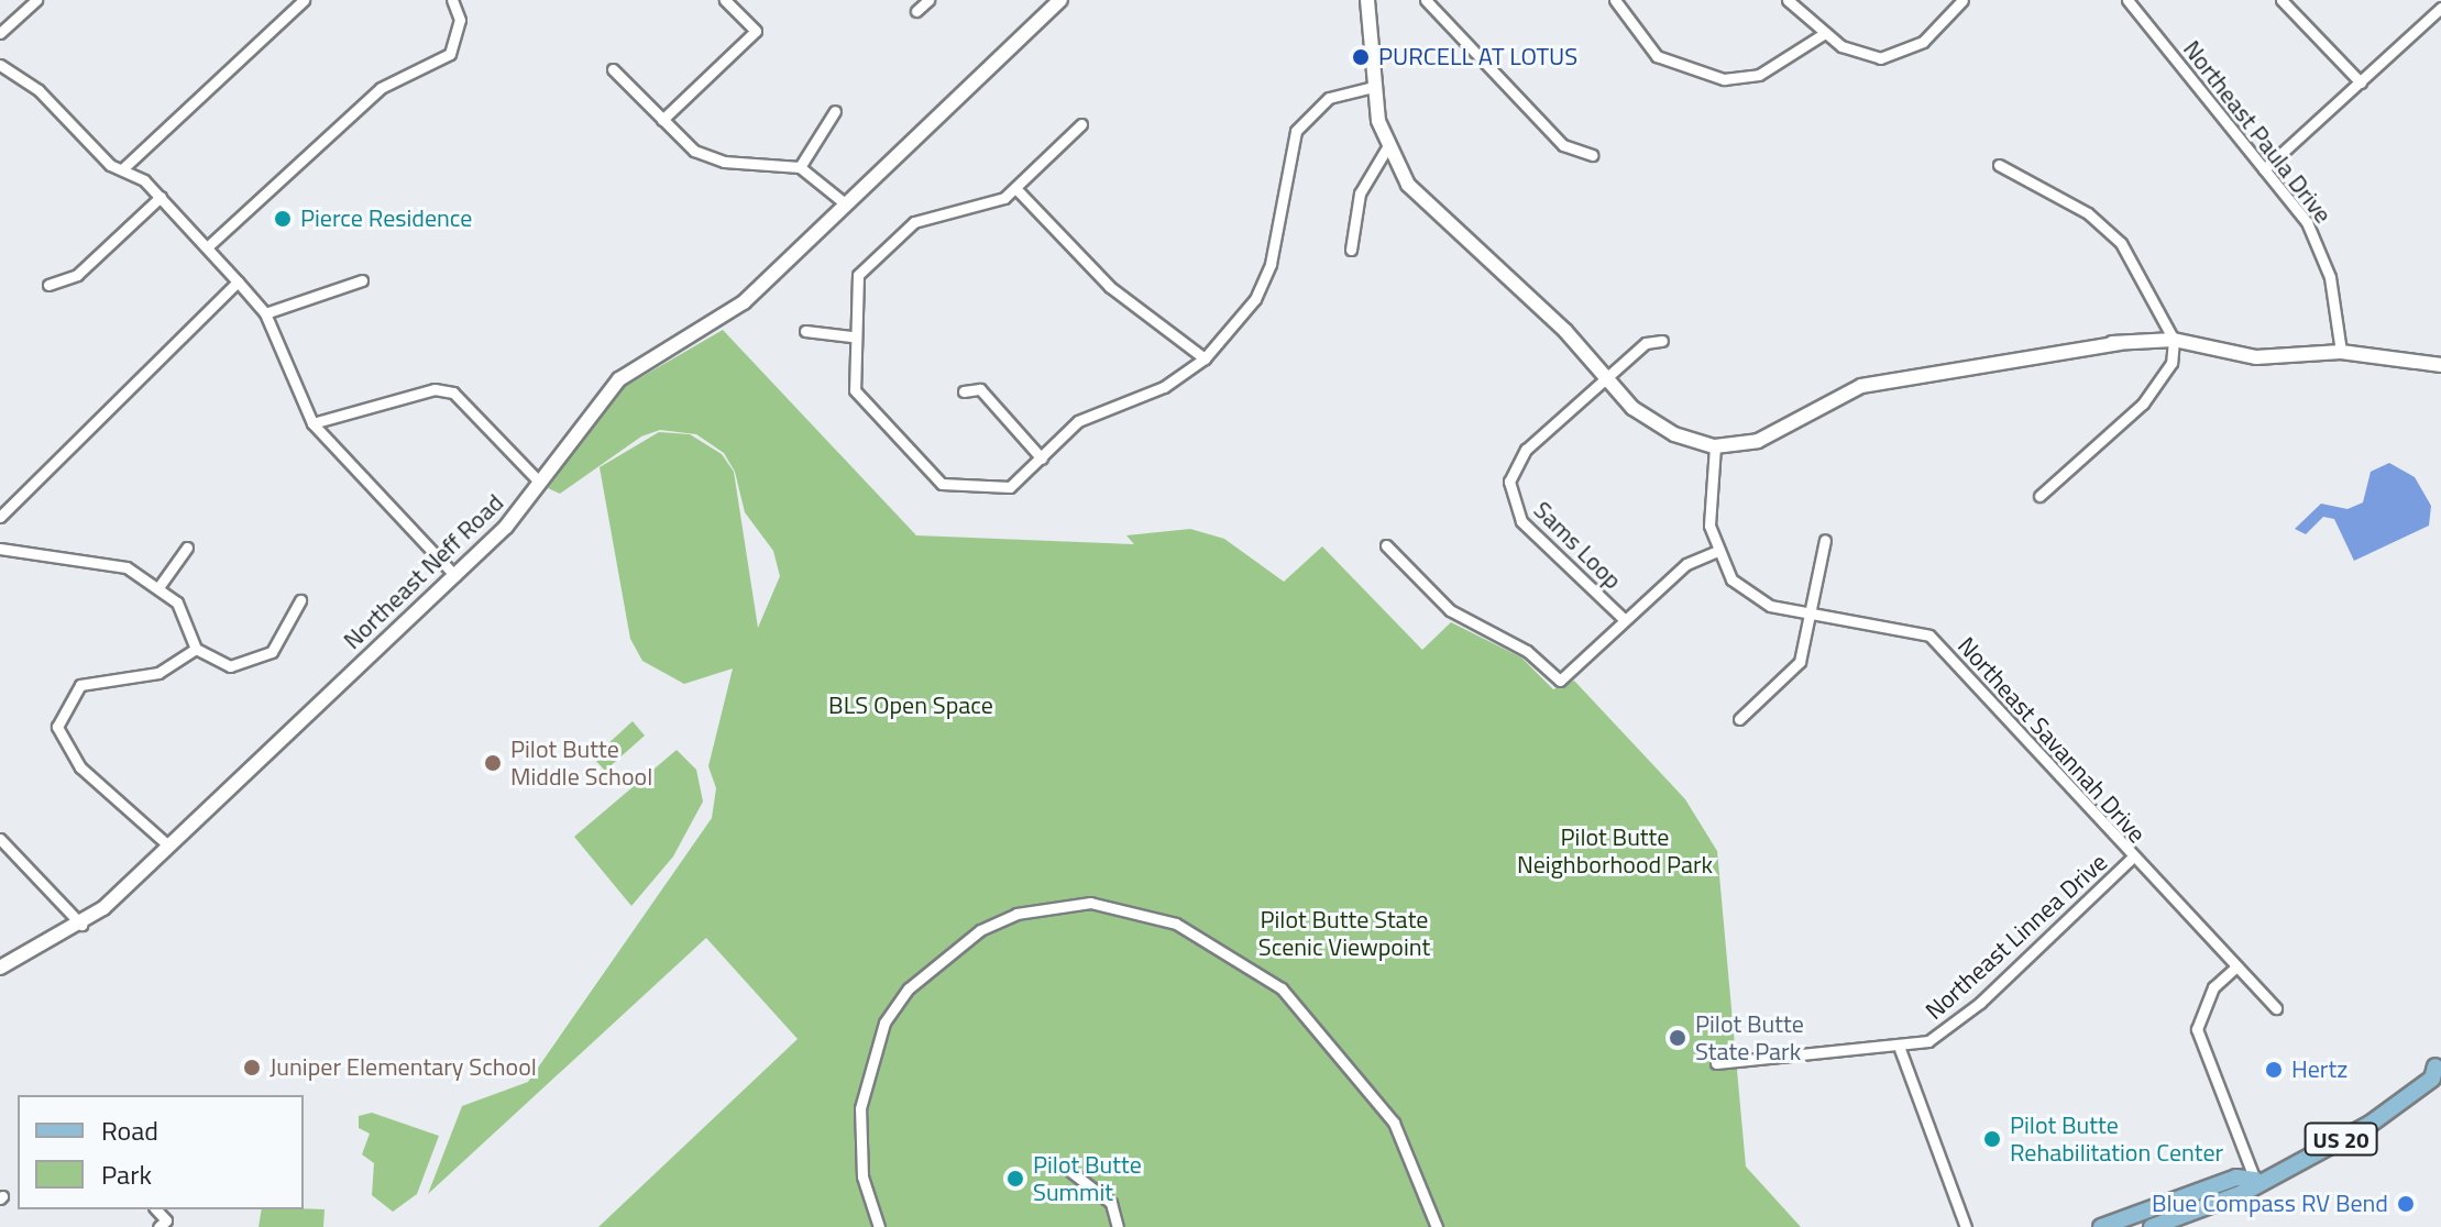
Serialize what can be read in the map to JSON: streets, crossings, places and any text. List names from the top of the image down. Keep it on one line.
{"streets":{"main road":["Northeast Neff Road","US 20"],"street":["Northeast Paula Drive","Sams Loop","Northeast Savannah Drive","Northeast Linnea Drive"]},"crossings":[["Northeast Savannah Drive","Northeast Linnea Drive"]],"parks":["BLS Open Space","Pilot Butte Neighborhood Park","Pilot Butte State Scenic Viewpoint"],"places":["PURCELL AT LOTUS","Pierce Residence","Pilot Butte Middle School","Pilot Butte State Park","Juniper Elementary School","Hertz","Pilot Butte Rehabilitation Center","Pilot Butte Summit","Blue Compass RV Bend"],"legend":["Road","Park"]}
